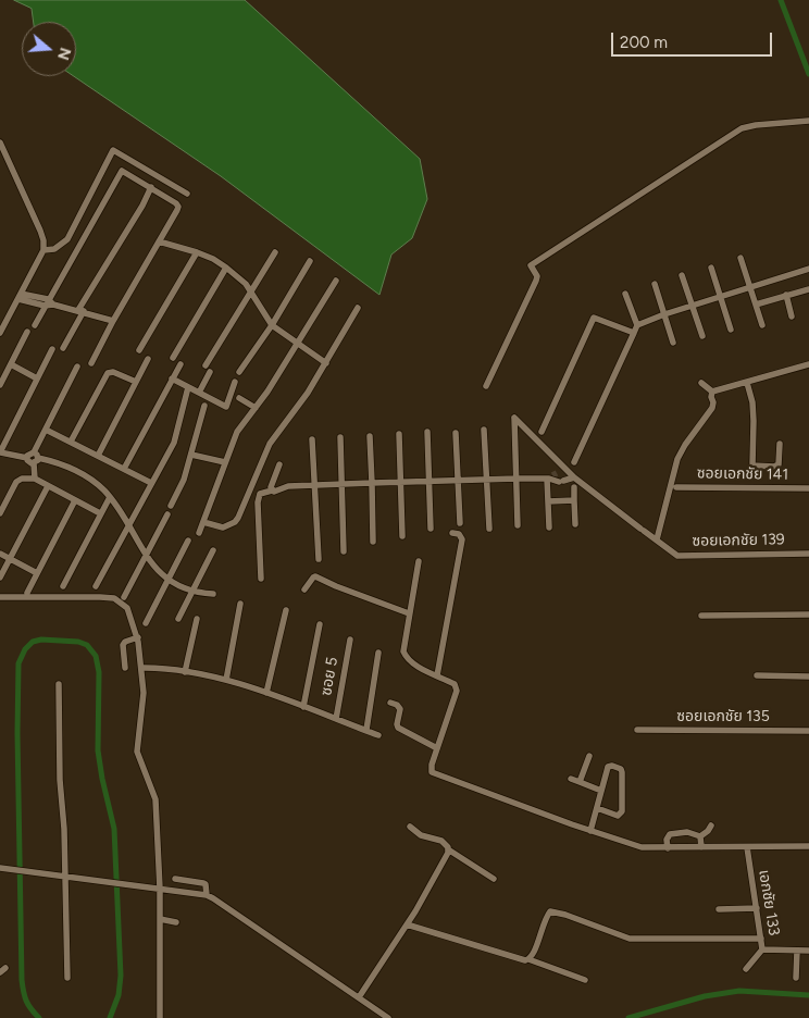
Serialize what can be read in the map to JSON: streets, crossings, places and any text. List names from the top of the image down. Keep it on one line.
{"streets":{"street":["ซอยเอกชัย 141","ซอยเอกชัย 139","ซอย 5","ซอยเอกชัย 135","เอกชัย 133"]},"scale_bar":"200 m","north":"right"}
